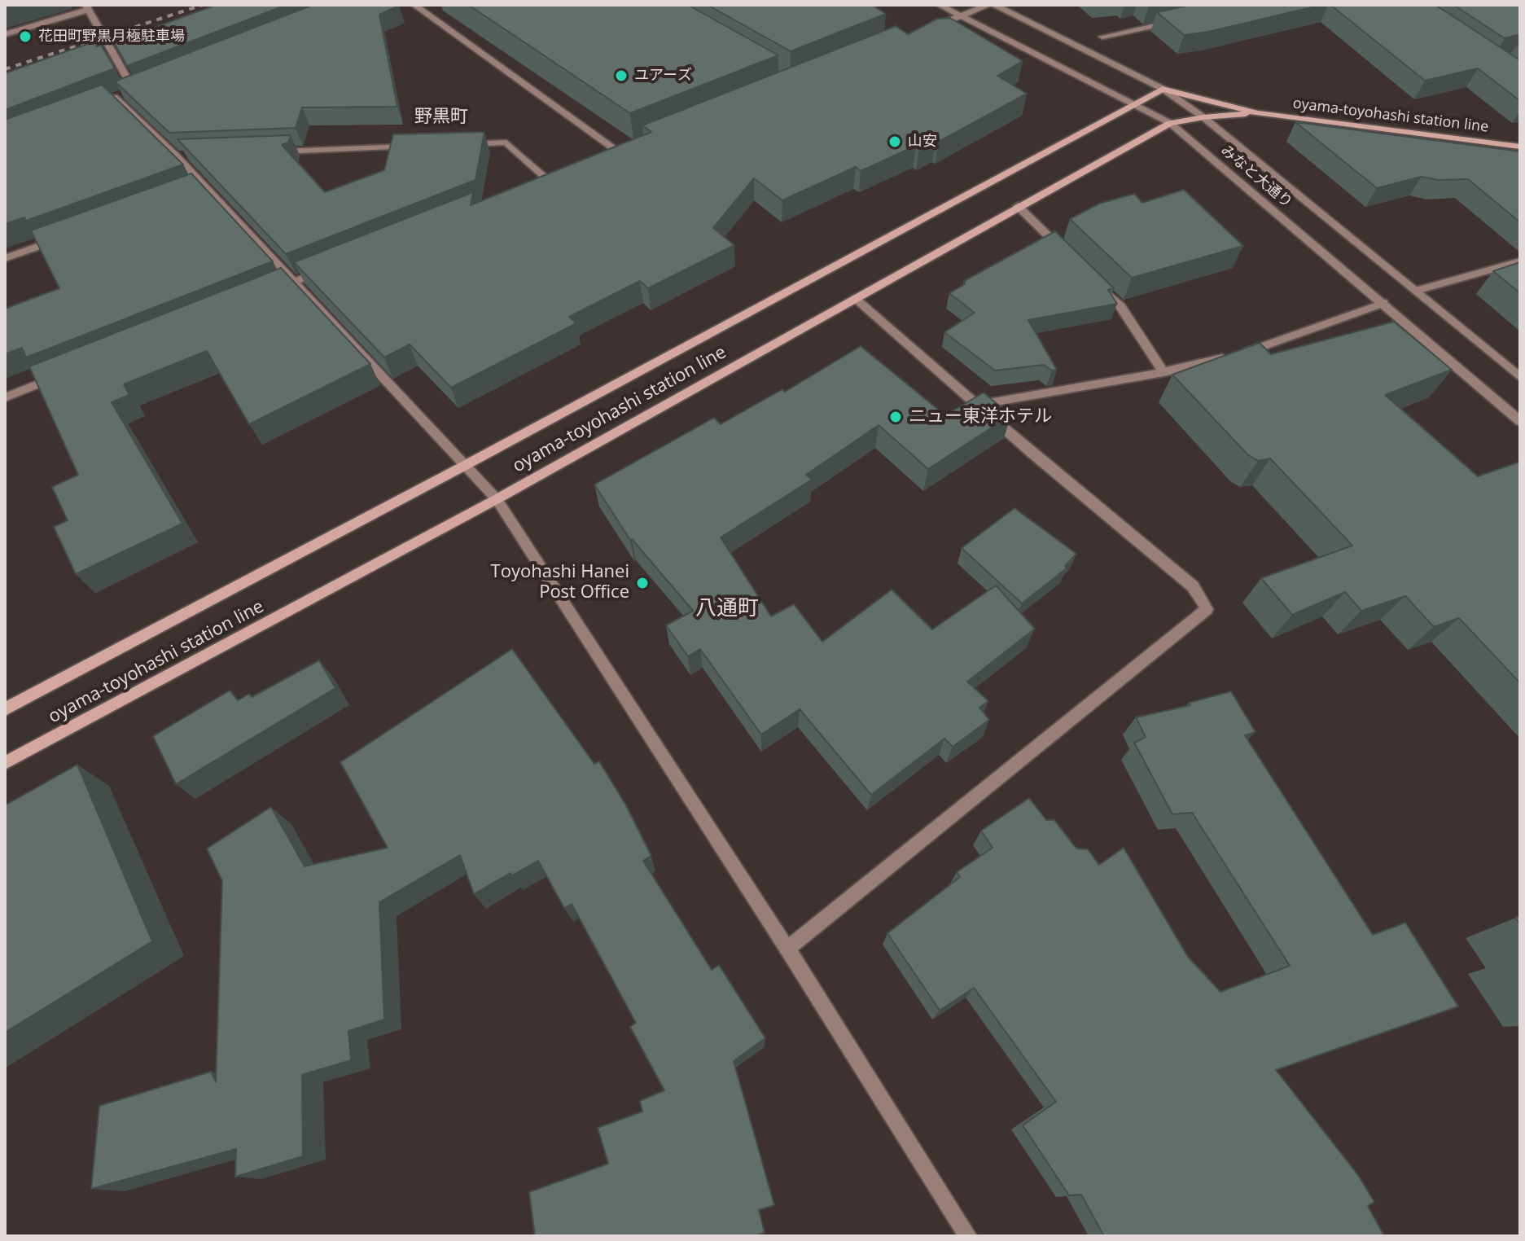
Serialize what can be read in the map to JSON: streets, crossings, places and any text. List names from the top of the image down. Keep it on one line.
{"streets":{"main road":["oyama-toyohashi station line"],"street":["みなと大通り"]},"crossings":[["oyama-toyohashi station line","みなと大通り"]],"districts":["野黒町","八通町"],"places":["花田町野黒月極駐車場","ユアーズ","山安","ニュー東洋ホテル","Toyohashi Hanei Post Office"]}
